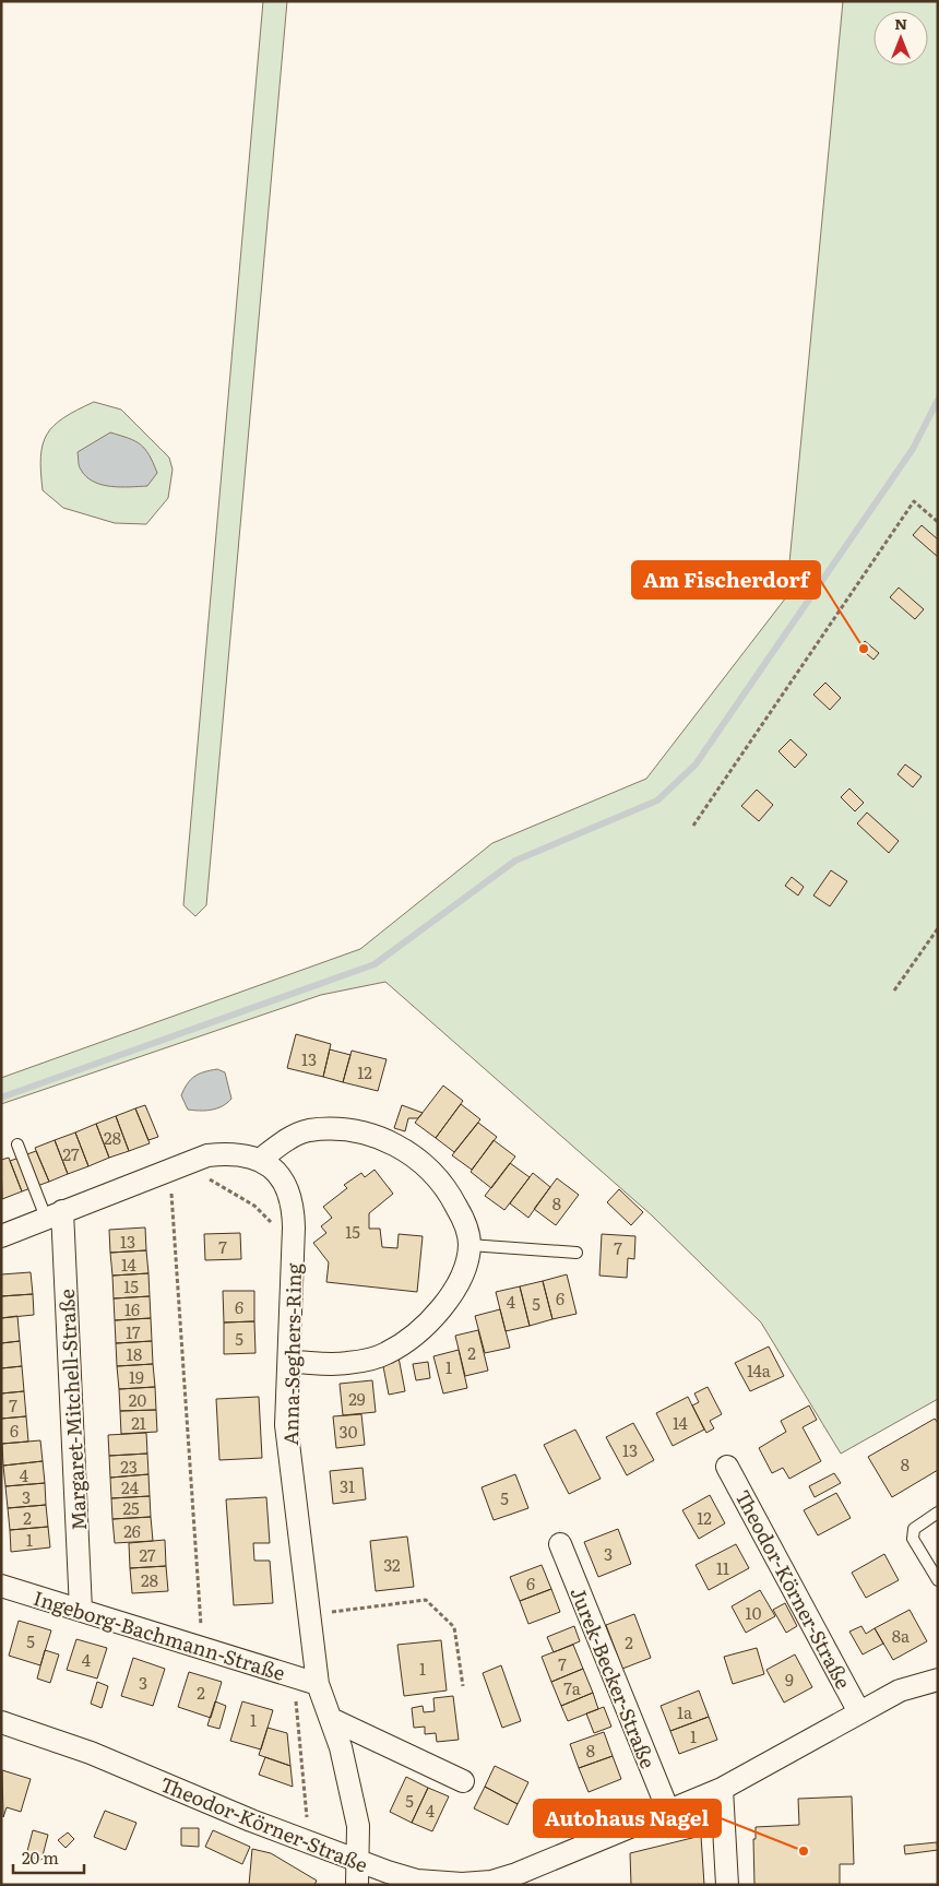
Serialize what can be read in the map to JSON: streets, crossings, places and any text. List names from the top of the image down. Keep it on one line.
{"streets":{"street":["Anna-Seghers-Ring","Margaret-Mitchell-Straße","Theodor-Körner-Straße","Ingeborg-Bachmann-Straße","Jurek-Becker-Straße"]},"crossings":[["Anna-Seghers-Ring","Margaret-Mitchell-Straße"],["Anna-Seghers-Ring","Theodor-Körner-Straße"],["Anna-Seghers-Ring","Ingeborg-Bachmann-Straße"],["Margaret-Mitchell-Straße","Ingeborg-Bachmann-Straße"],["Theodor-Körner-Straße","Jurek-Becker-Straße"]],"places":["Am Fischerdorf","Autohaus Nagel"],"house_numbers":["13","12","28","27","8","15","13","7","7","14","15","6","4","5","6","16","17","5","2","18","1","14a","19","29","20","7","21","14","6","30","13","8","23","4","31","24","3","5","25","2","12","26","1","3","27","32","11","28","6","10","8a","5","2","4","7","1","9","3","7a","2","1a","1","1","8","5","4"],"scale_bar":"20 m","north":"top"}
